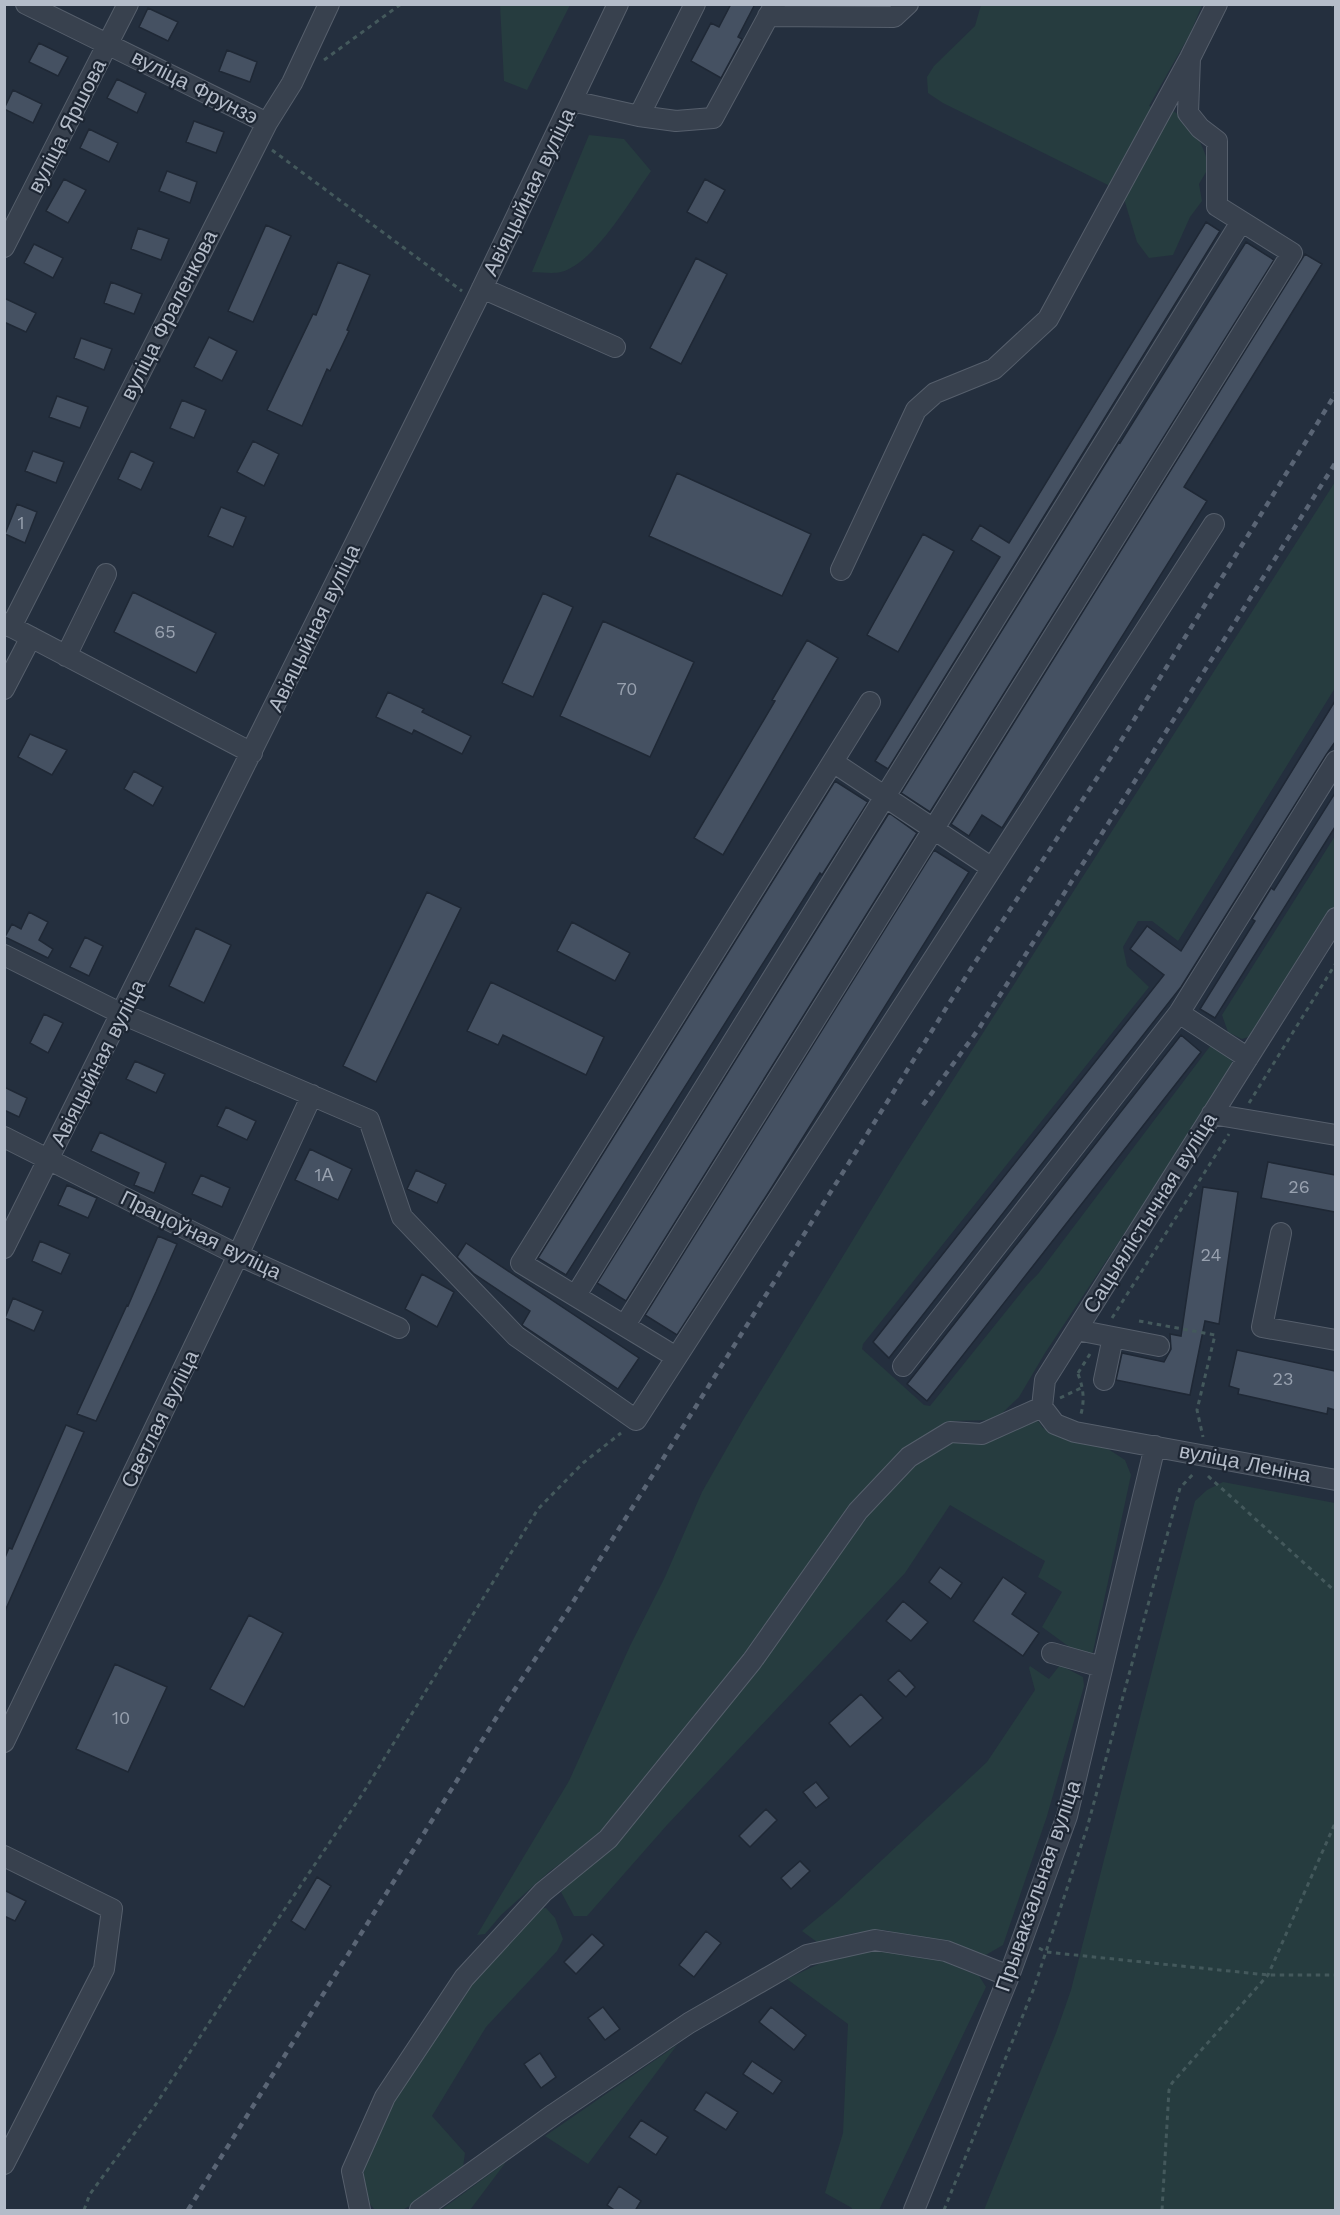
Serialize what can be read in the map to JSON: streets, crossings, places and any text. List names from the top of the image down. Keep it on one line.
{"streets":{"street":["вуліца Фрунзэ","вуліца Яршова","Авіяцыйная вуліца","вуліца Фраленкова","Сацыялістычная вуліца","Працоўная вуліца","Светлая вуліца","вуліца Леніна","Прывакзальная вуліца"]},"crossings":[["вуліца Фрунзэ","вуліца Яршова"],["вуліца Фрунзэ","вуліца Фраленкова"],["Авіяцыйная вуліца","Працоўная вуліца"],["Працоўная вуліца","Светлая вуліца"],["вуліца Леніна","Прывакзальная вуліца"]],"house_numbers":["1","65","70","1А","26","24","23","10"]}
